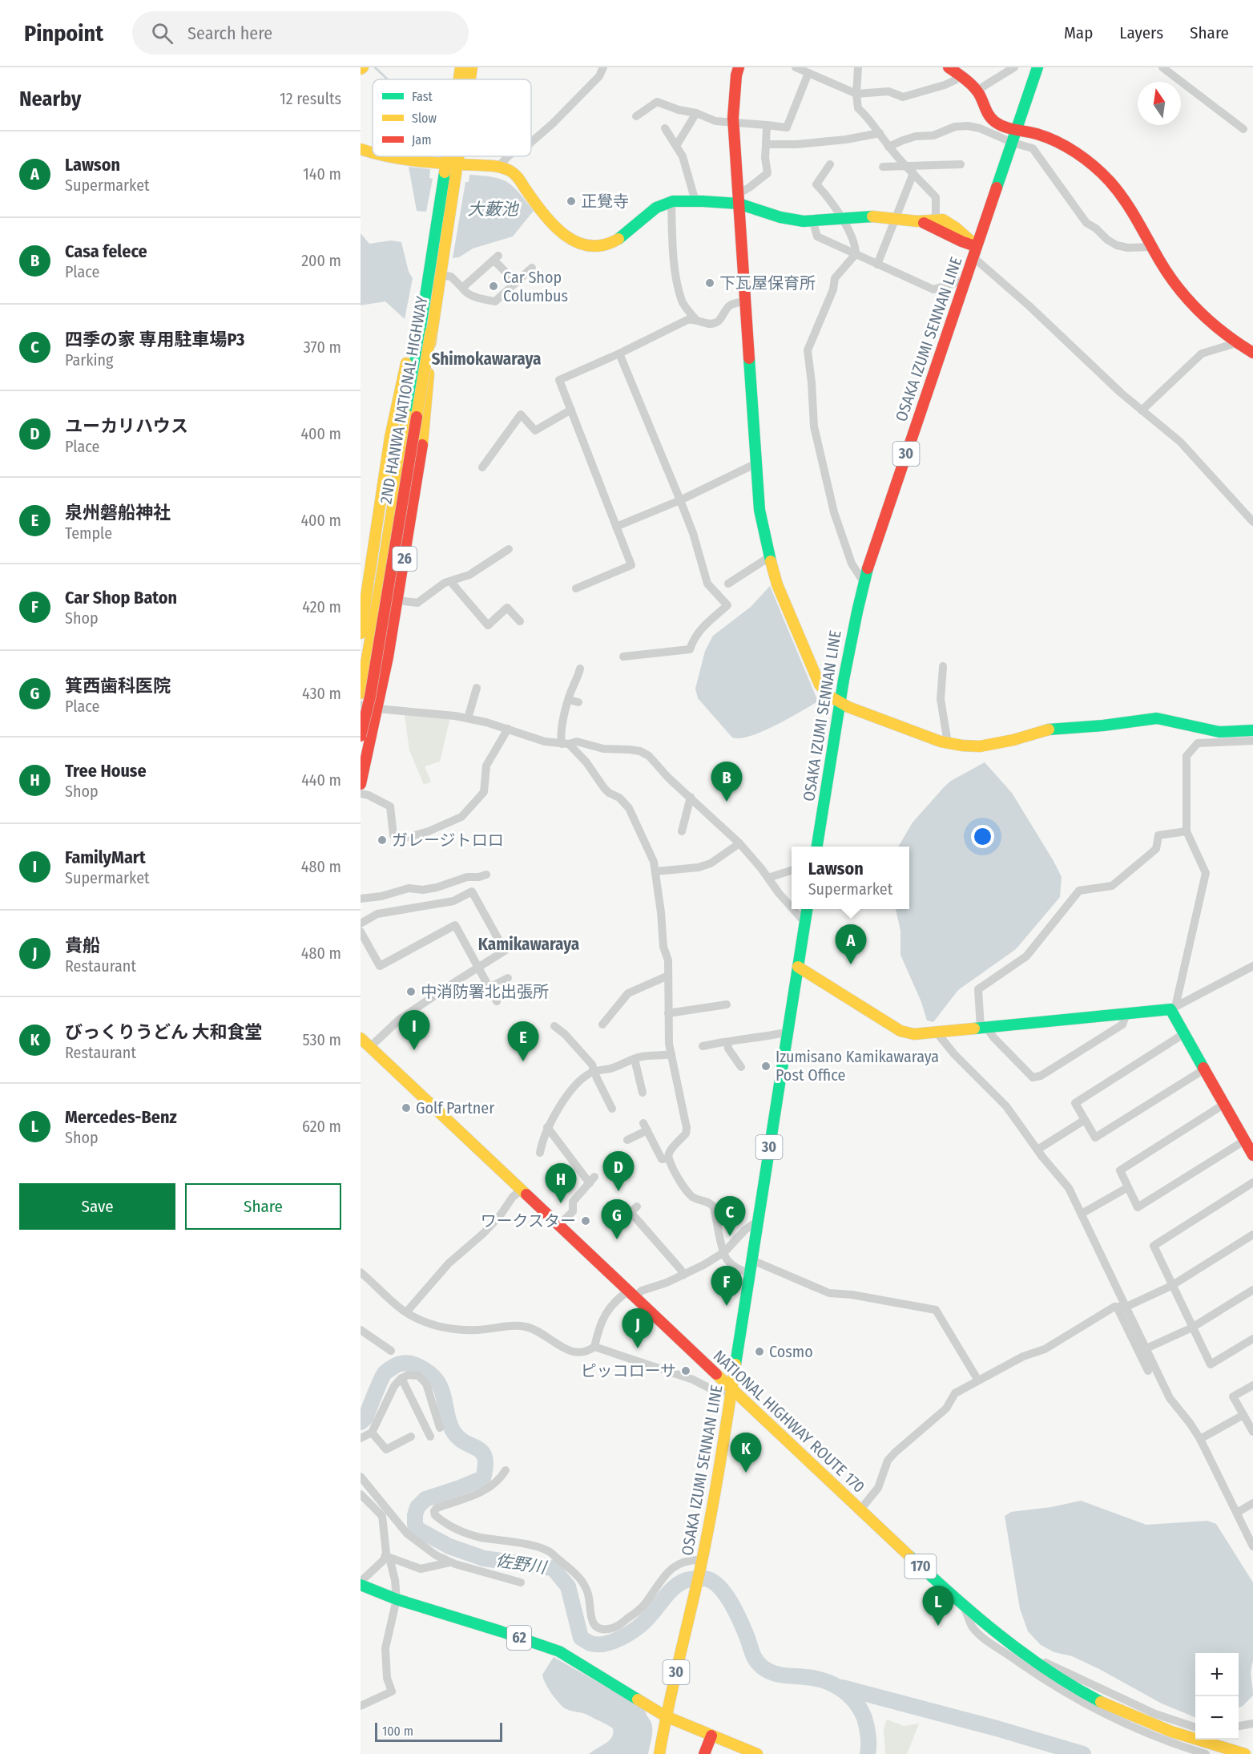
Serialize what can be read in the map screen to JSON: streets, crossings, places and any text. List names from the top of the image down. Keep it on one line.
{"streets":{"main road":["OSAKA IZUMI SENNAN LINE","2ND HANWA NATIONAL HIGHWAY","30","26","NATIONAL HIGHWAY ROUTE 170","170","62"]},"crossings":[["OSAKA IZUMI SENNAN LINE","NATIONAL HIGHWAY ROUTE 170"],["OSAKA IZUMI SENNAN LINE","62"],["2ND HANWA NATIONAL HIGHWAY","26"]],"districts":["Shimokawaraya","Kamikawaraya"],"water":["大藪池","佐野川"],"places":["正覺寺","下瓦屋保育所","Car Shop Columbus","ガレージトロロ","中消防署北出張所","Izumisano Kamikawaraya Post Office","Golf Partner","ワークスター","Cosmo","ピッコローサ"],"legend":["Fast","Slow","Jam"],"scale_bar":"100 m","north":"top","page":{"header":"Pinpoint","search":"Search here","nav":["Map","Layers","Share"],"heading":["Nearby","12 results"],"list":[{"mark":"A","name":"Lawson","note":"Supermarket","value":"140 m"},{"mark":"B","name":"Casa felece","note":"Place","value":"200 m"},{"mark":"C","name":"四季の家 専用駐車場P3","note":"Parking","value":"370 m"},{"mark":"D","name":"ユーカリハウス","note":"Place","value":"400 m"},{"mark":"E","name":"泉州磐船神社","note":"Temple","value":"400 m"},{"mark":"F","name":"Car Shop Baton","note":"Shop","value":"420 m"},{"mark":"G","name":"箕西歯科医院","note":"Place","value":"430 m"},{"mark":"H","name":"Tree House","note":"Shop","value":"440 m"},{"mark":"I","name":"FamilyMart","note":"Supermarket","value":"480 m"},{"mark":"J","name":"貴船","note":"Restaurant","value":"480 m"},{"mark":"K","name":"びっくりうどん 大和食堂","note":"Restaurant","value":"530 m"},{"mark":"L","name":"Mercedes-Benz","note":"Shop","value":"620 m"}],"pins":["B","A","I","E","D","H","C","G","F","J","K","L"],"popup":["Lawson","Supermarket"],"buttons":["Save","Share"],"map_buttons":["+","−"],"scale":"100 m"}}
